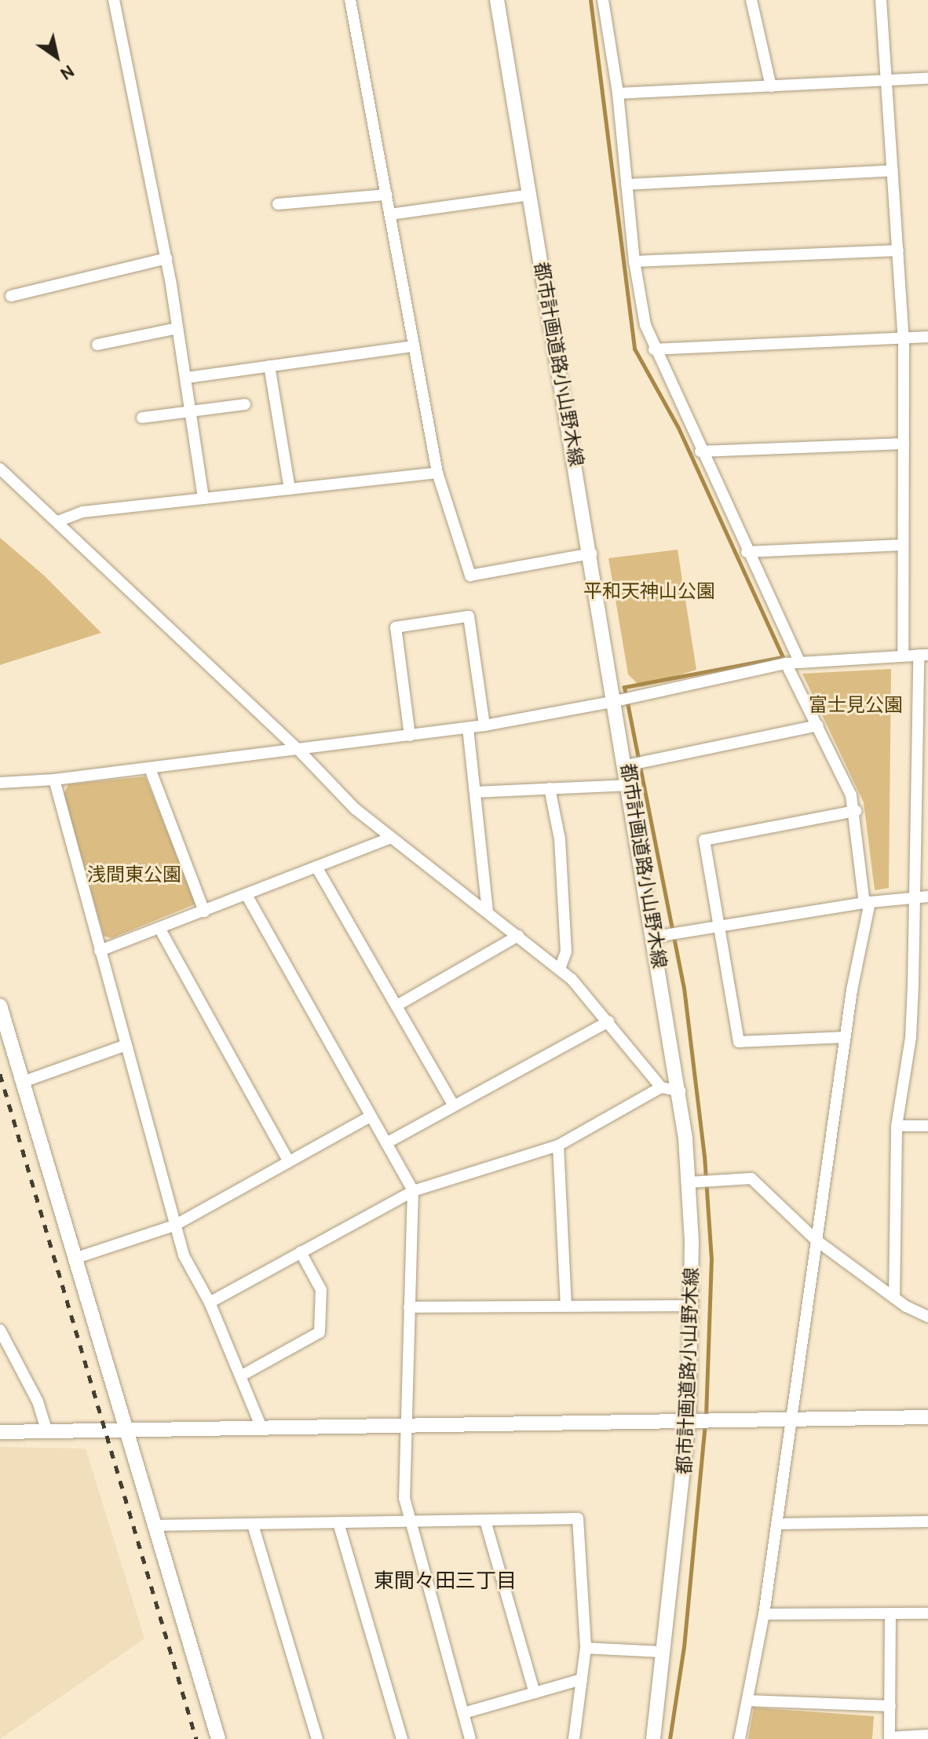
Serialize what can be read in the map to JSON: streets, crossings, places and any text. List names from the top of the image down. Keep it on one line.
{"streets":{"street":["都市計画道路小山野木線"]},"districts":["東間々田三丁目"],"parks":["平和天神山公園","富士見公園","浅間東公園"],"north":"bottom right"}
